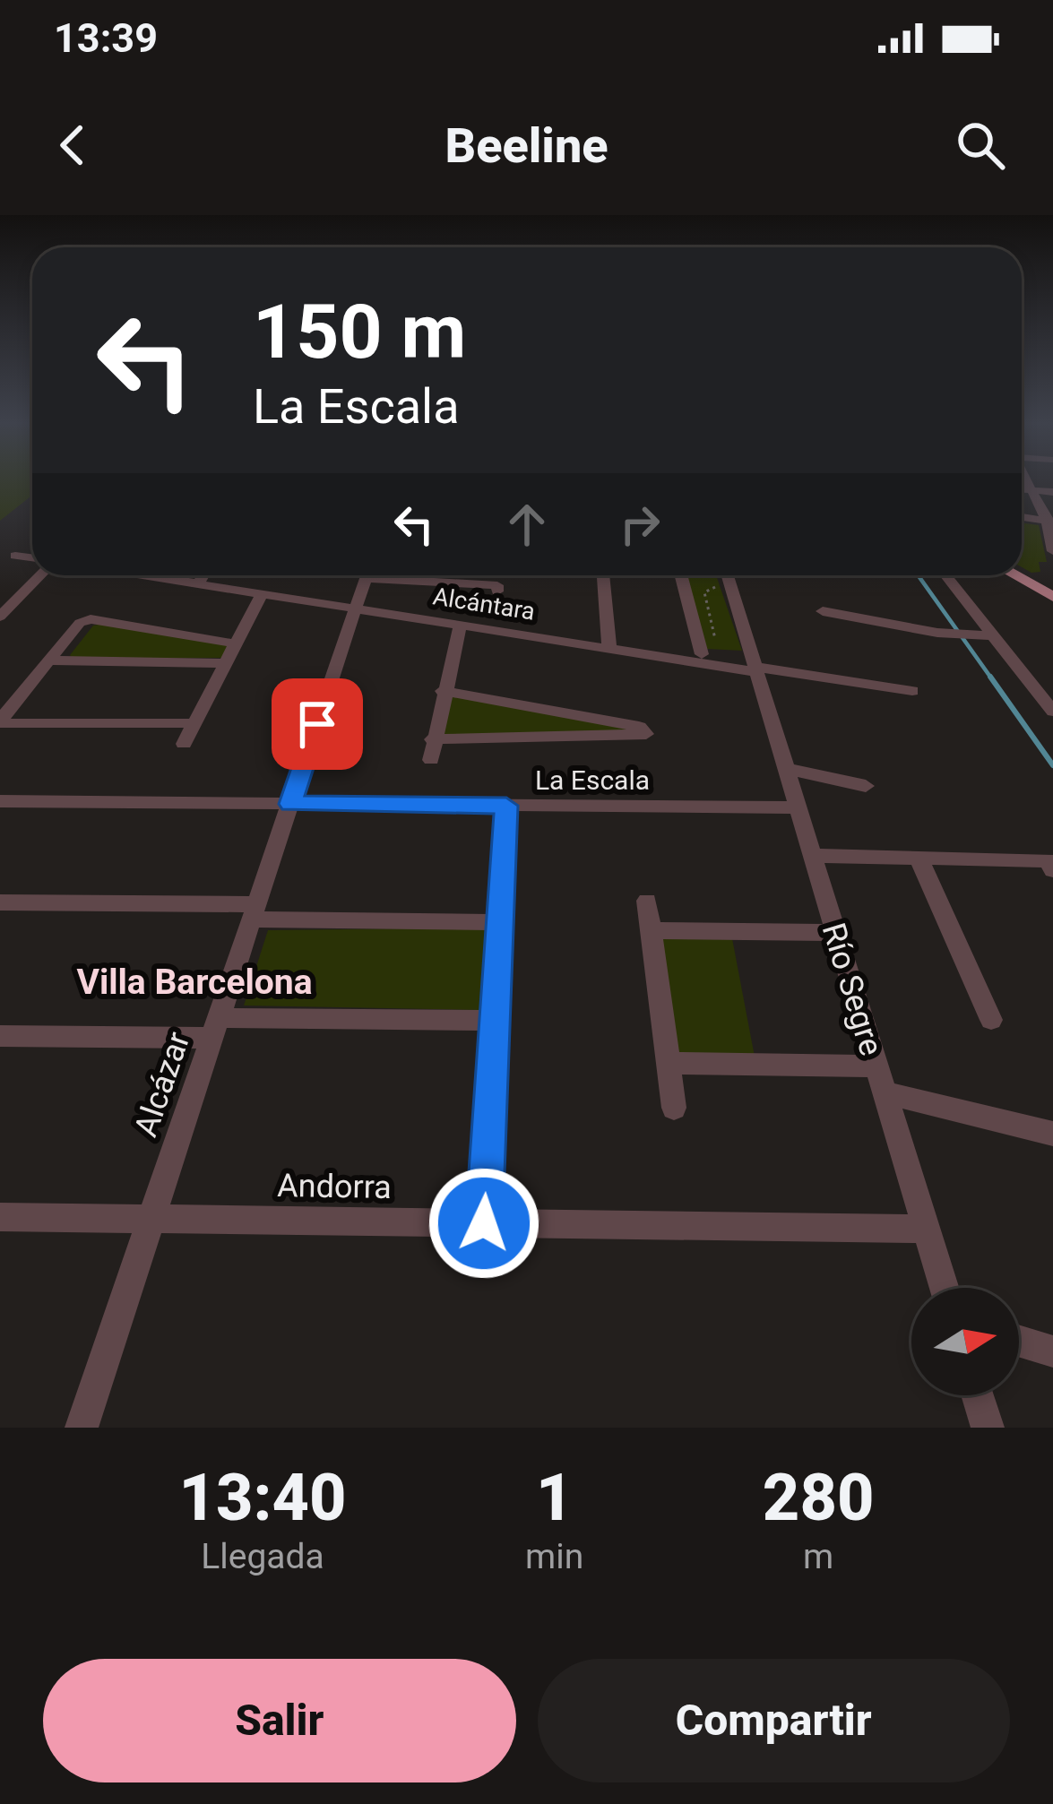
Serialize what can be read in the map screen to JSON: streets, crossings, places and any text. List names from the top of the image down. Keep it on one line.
{"streets":{"street":["Alcántara","La Escala","Río Segre","Alcázar","Andorra"]},"crossings":[["Alcántara","Río Segre"],["Alcántara","Alcázar"],["La Escala","Río Segre"],["La Escala","Alcázar"],["Río Segre","Andorra"],["Alcázar","Andorra"]],"districts":["Villa Barcelona"],"north":"right","page":{"status":"13:39","header":"Beeline","turn":["150 m","La Escala"],"eta":["13:40","Llegada","1","min","280","m"],"buttons":["Salir","Compartir"]}}
